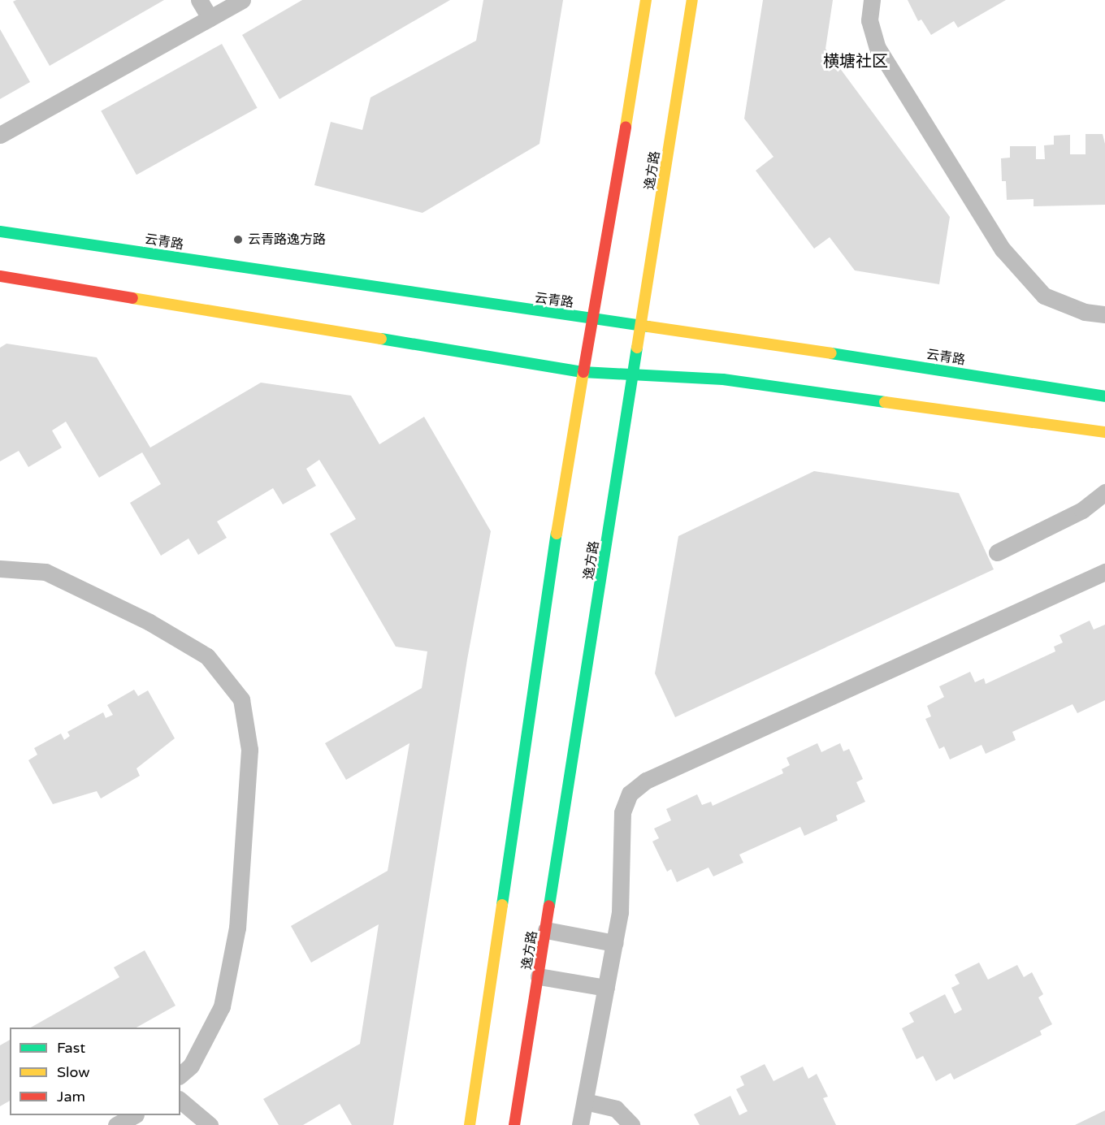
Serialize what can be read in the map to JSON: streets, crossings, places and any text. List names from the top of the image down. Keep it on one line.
{"streets":{"street":["逸方路","云青路"]},"crossings":[["逸方路","云青路"]],"districts":["横塘社区"],"places":["云青路逸方路"],"legend":["Fast","Slow","Jam"]}
